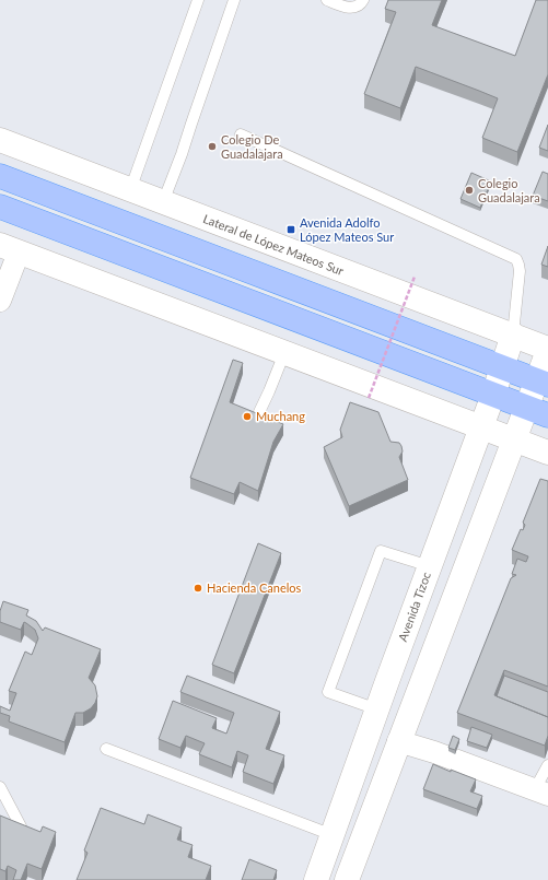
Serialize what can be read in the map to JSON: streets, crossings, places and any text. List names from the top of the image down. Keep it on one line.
{"streets":{"main road":["Lateral de López Mateos Sur","Avenida Tizoc"]},"crossings":[["Lateral de López Mateos Sur","Avenida Tizoc"]],"places":{"other":["Colegio De Guadalajara","Colegio Guadalajara","Muchang","Hacienda Canelos"],"transit":["Avenida Adolfo López Mateos Sur"]}}
